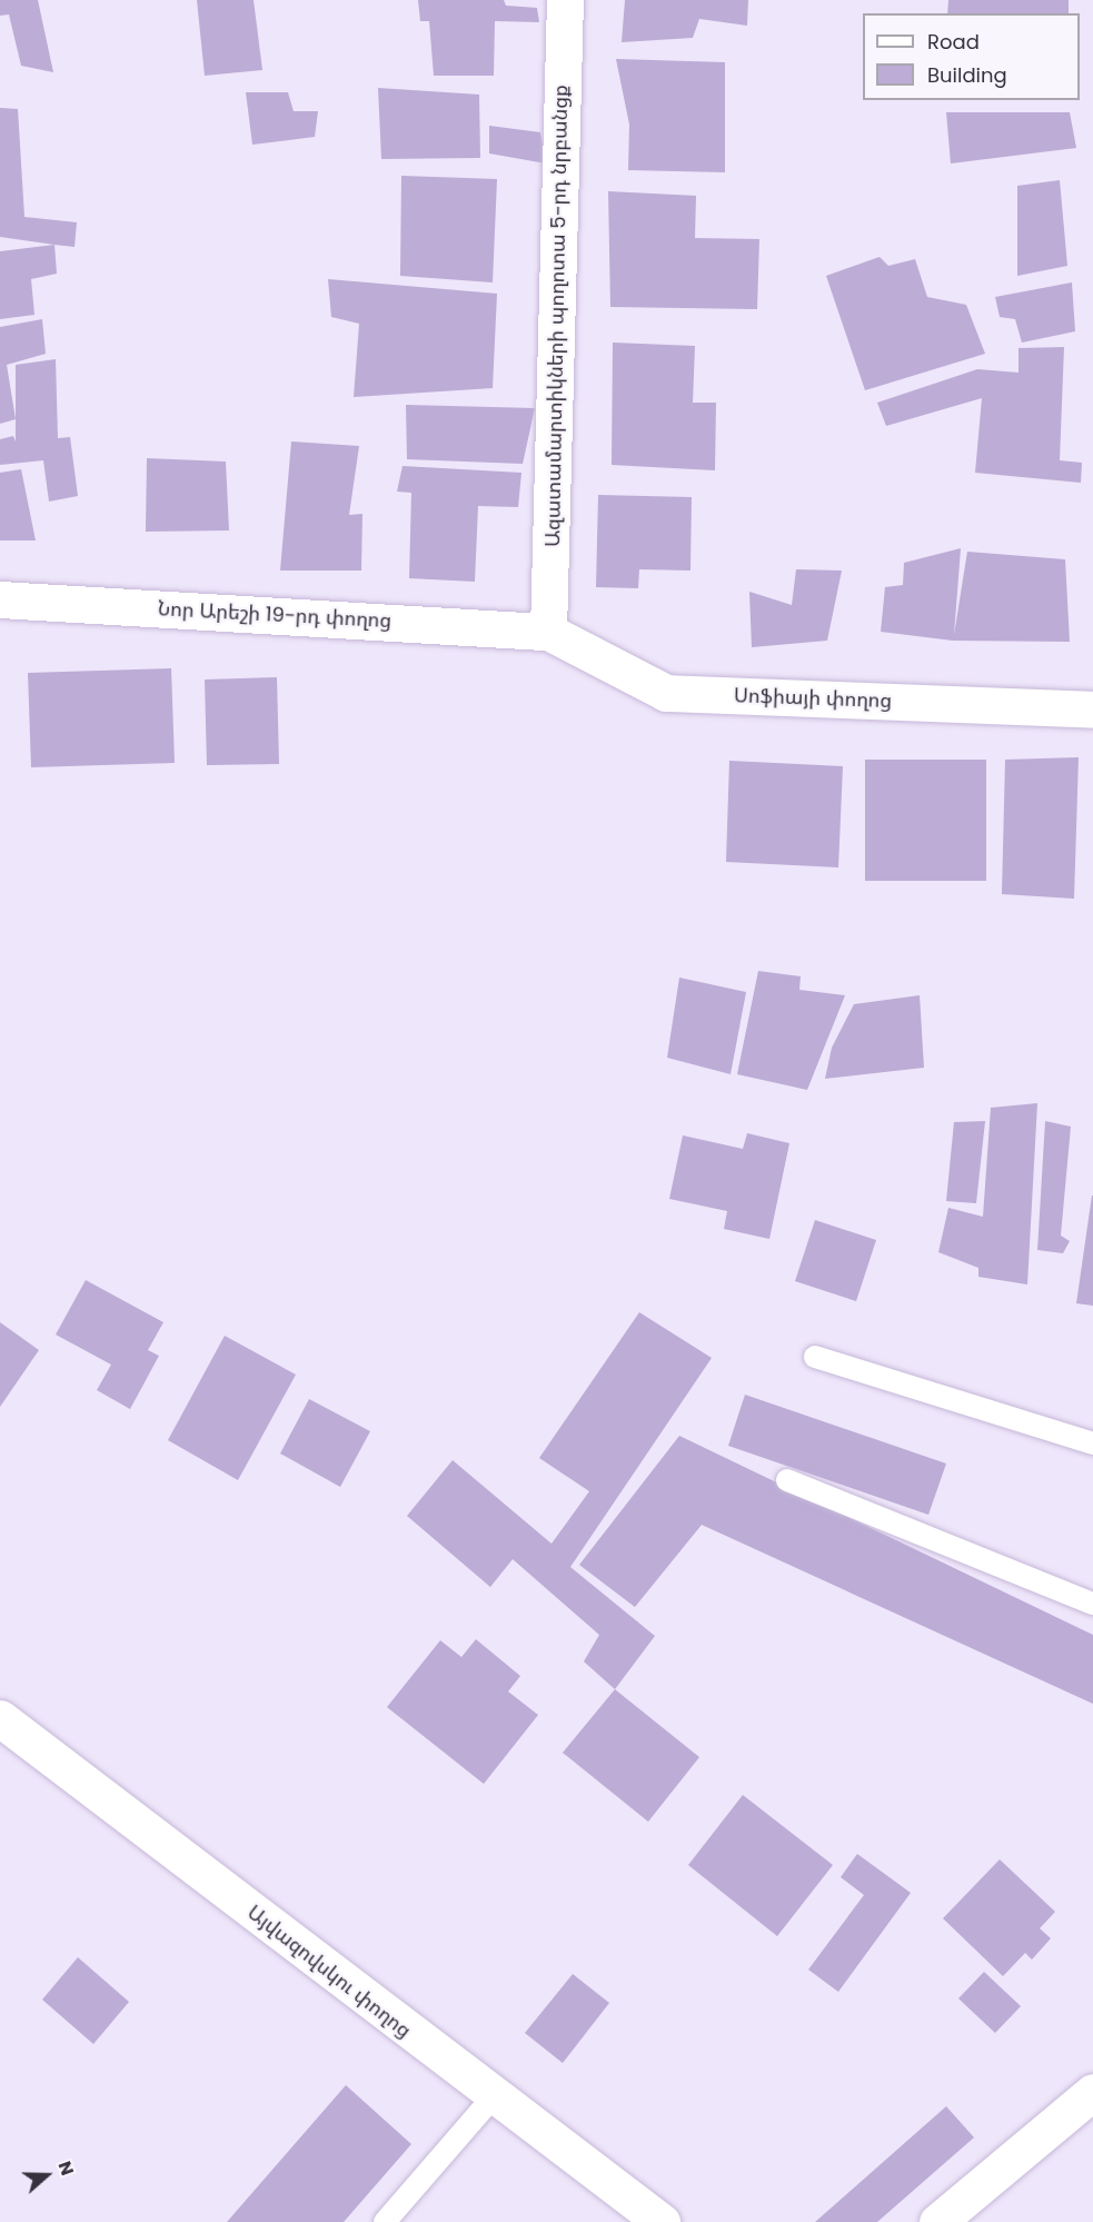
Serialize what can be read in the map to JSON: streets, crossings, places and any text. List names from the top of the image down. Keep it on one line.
{"streets":{"street":["Ազատամարտիկների պողոտա 5-րդ նրբանցք","Նոր Արեշի 19-րդ փողոց","Սոֆիայի փողոց","Այվազովսկու փողոց"]},"crossings":[["Ազատամարտիկների պողոտա 5-րդ նրբանցք","Նոր Արեշի 19-րդ փողոց"],["Ազատամարտիկների պողոտա 5-րդ նրբանցք","Սոֆիայի փողոց"],["Նոր Արեշի 19-րդ փողոց","Սոֆիայի փողոց"]],"legend":["Road","Building"],"north":"right"}
